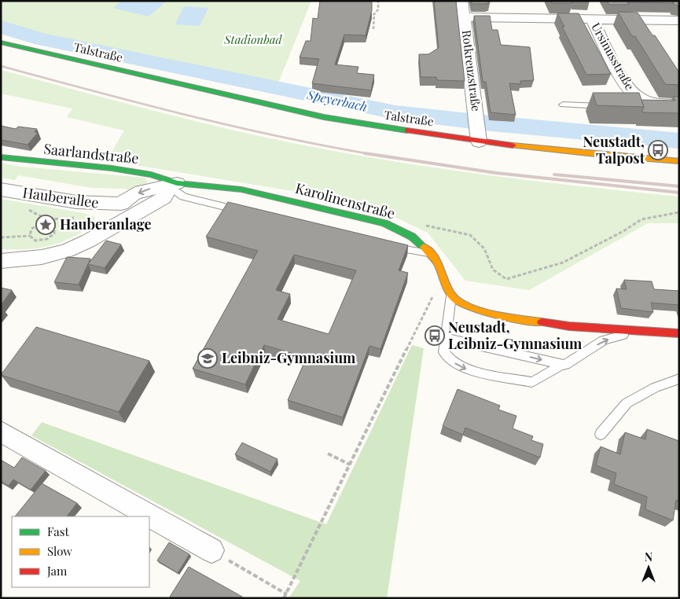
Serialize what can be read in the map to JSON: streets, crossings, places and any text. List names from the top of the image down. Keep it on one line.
{"streets":{"main road":["Talstraße","Saarlandstraße","Karolinenstraße"],"street":["Ursinusstraße","Rotkreuzstraße","Hauberallee"]},"crossings":[["Talstraße","Rotkreuzstraße"],["Saarlandstraße","Karolinenstraße"]],"water":["Speyerbach"],"parks":["Stadionbad"],"places":{"bus stop":["Neustadt, Talpost","Neustadt, Leibniz-Gymnasium"],"place":["Hauberanlage"],"school or university":["Leibniz-Gymnasium"]},"legend":["Fast","Slow","Jam"],"north":"top"}
